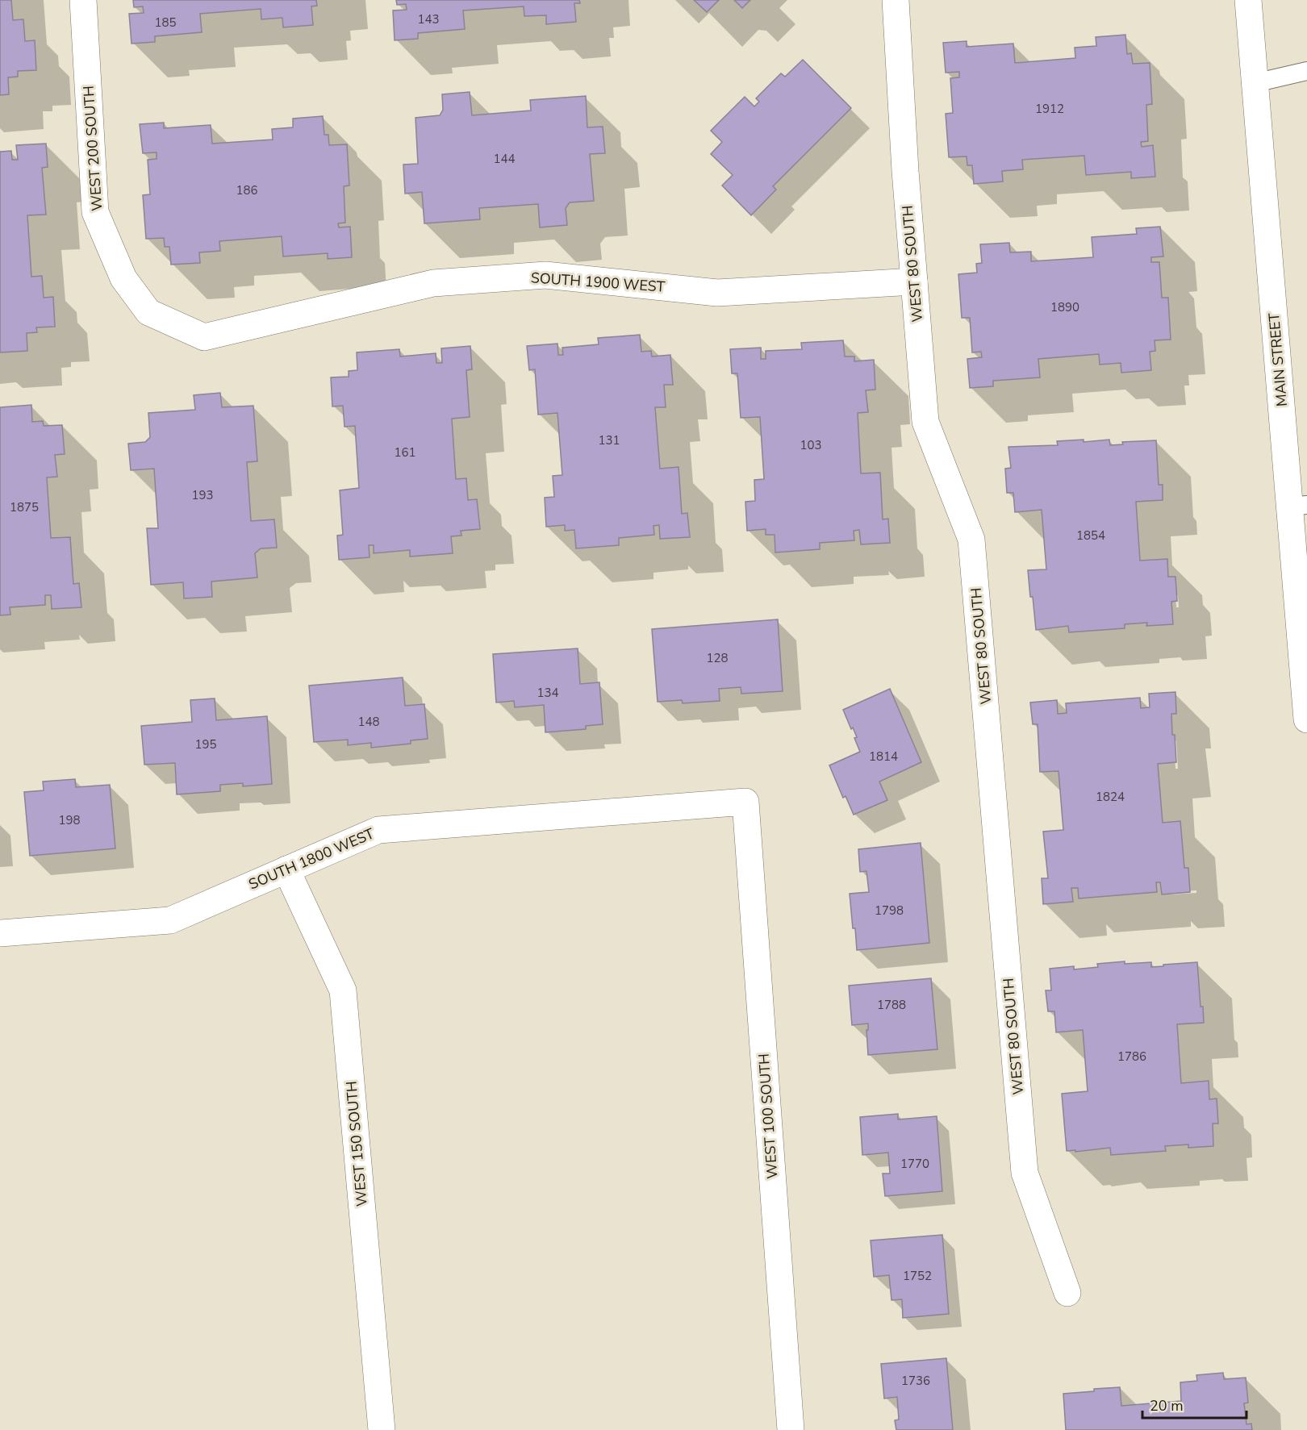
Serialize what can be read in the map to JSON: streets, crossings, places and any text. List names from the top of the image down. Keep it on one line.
{"streets":{"street":["WEST 200 SOUTH","WEST 80 SOUTH","SOUTH 1900 WEST","MAIN STREET","SOUTH 1800 WEST","WEST 100 SOUTH","WEST 150 SOUTH"]},"crossings":[["WEST 200 SOUTH","SOUTH 1900 WEST"],["WEST 80 SOUTH","SOUTH 1900 WEST"],["SOUTH 1800 WEST","WEST 100 SOUTH"],["SOUTH 1800 WEST","WEST 150 SOUTH"]],"house_numbers":["143","185","1912","144","186","1890","131","103","161","193","1875","1854","128","134","148","195","1814","1824","198","1798","1788","1786","1770","1752","1736"],"scale_bar":"20 m"}
